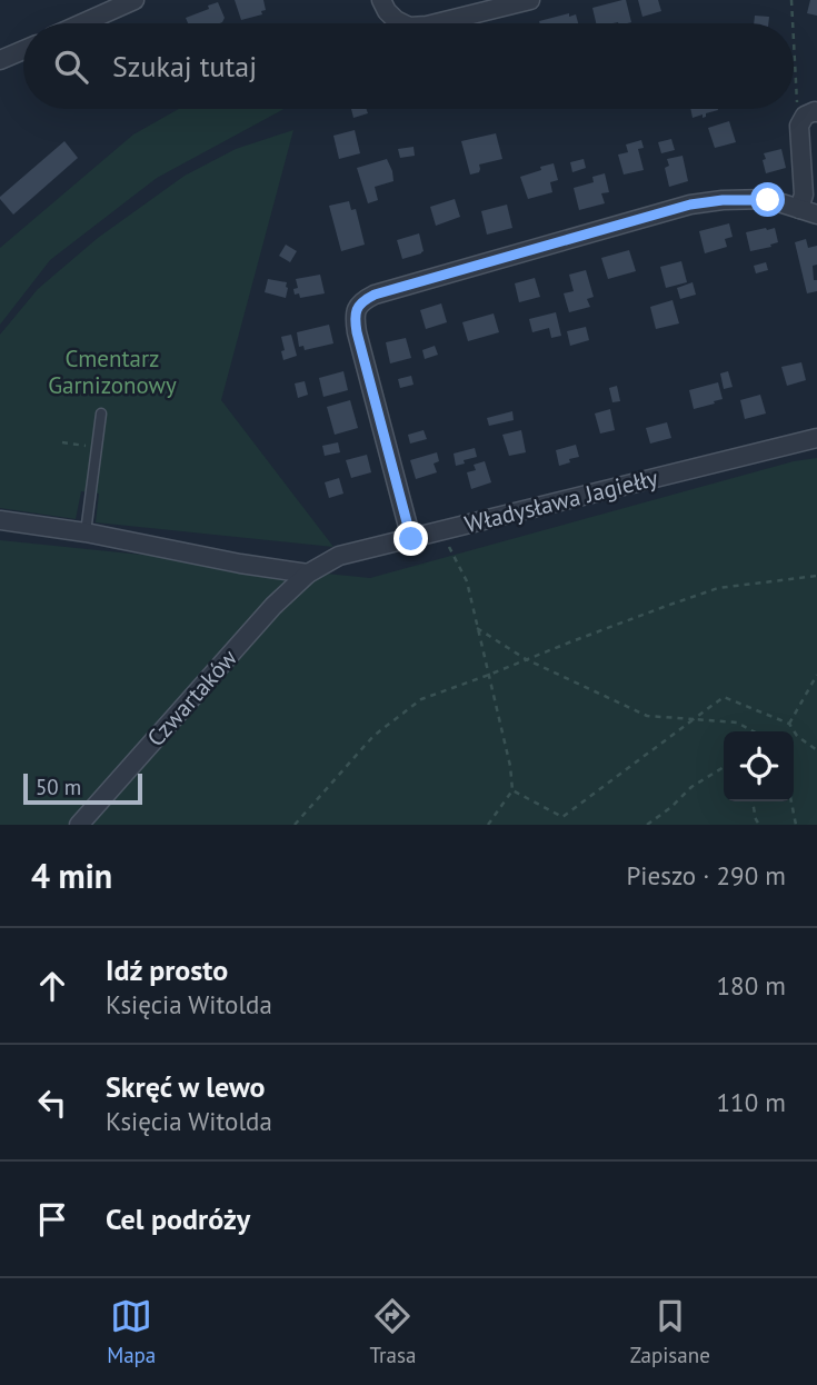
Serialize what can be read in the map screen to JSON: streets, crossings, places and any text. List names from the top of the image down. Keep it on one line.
{"streets":{"street":["Władysława Jagiełły","Czwartaków"]},"crossings":[["Władysława Jagiełły","Czwartaków"]],"parks":["Cmentarz Garnizonowy"],"scale_bar":"50 m","page":{"search":"Szukaj tutaj","scale":"50 m","heading":["4 min","Pieszo · 290 m"],"list":[["Idź prosto","Księcia Witolda","180 m"],["Skręć w lewo","Księcia Witolda","110 m"],"Cel podróży"],"nav":["Mapa","Trasa","Zapisane"]}}
